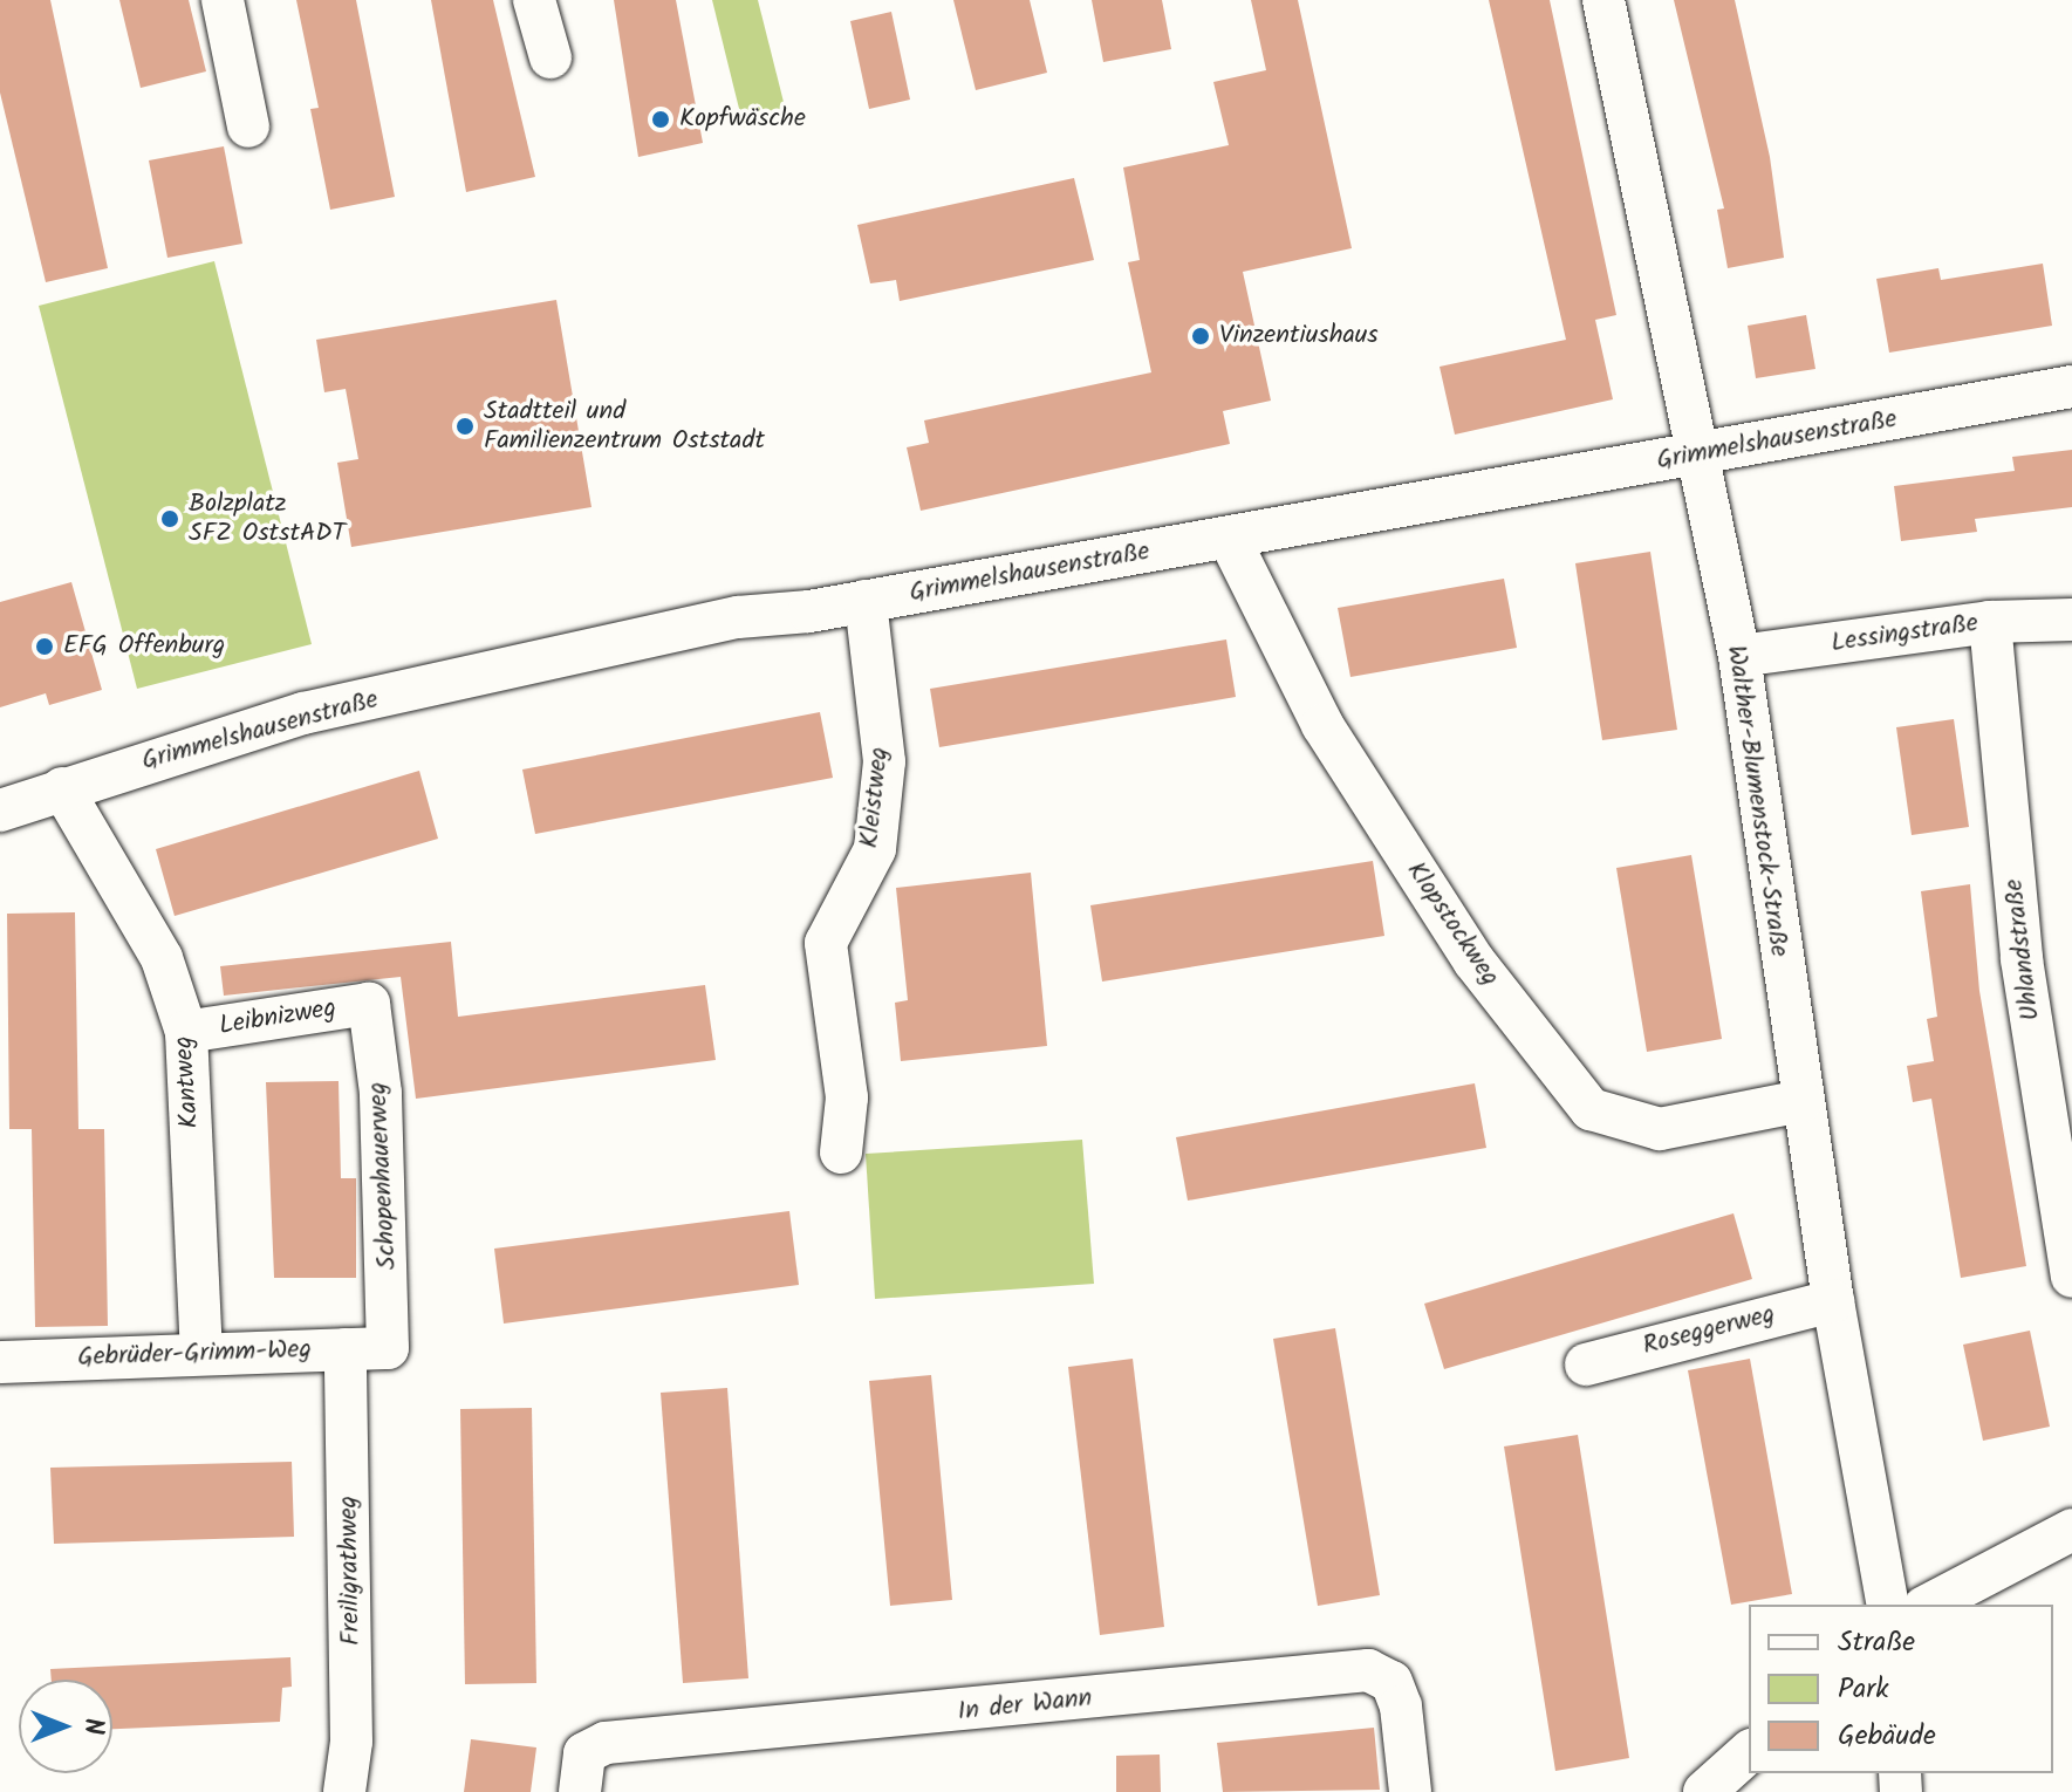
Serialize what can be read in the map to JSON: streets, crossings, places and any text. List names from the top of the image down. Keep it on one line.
{"streets":{"street":["Grimmelshausenstraße","Lessingstraße","Kleistweg","Walther-Blumenstock-Straße","Klopstockweg","Uhlandstraße","Leibnizweg","Kantweg","Schopenhauerweg","Roseggerweg","Gebrüder-Grimm-Weg","Freiligrathweg","In der Wann"]},"crossings":[["Grimmelshausenstraße","Kleistweg"],["Grimmelshausenstraße","Walther-Blumenstock-Straße"],["Grimmelshausenstraße","Klopstockweg"],["Grimmelshausenstraße","Kantweg"],["Lessingstraße","Walther-Blumenstock-Straße"],["Lessingstraße","Uhlandstraße"],["Walther-Blumenstock-Straße","Klopstockweg"],["Walther-Blumenstock-Straße","Roseggerweg"],["Leibnizweg","Kantweg"],["Leibnizweg","Schopenhauerweg"],["Kantweg","Gebrüder-Grimm-Weg"],["Schopenhauerweg","Gebrüder-Grimm-Weg"],["Gebrüder-Grimm-Weg","Freiligrathweg"]],"places":["Kopfwäsche","Vinzentiushaus","Stadtteil und Familienzentrum Oststadt","Bolzplatz SFZ OststADT","EFG Offenburg"],"legend":["Straße","Park","Gebäude"],"north":"right"}
